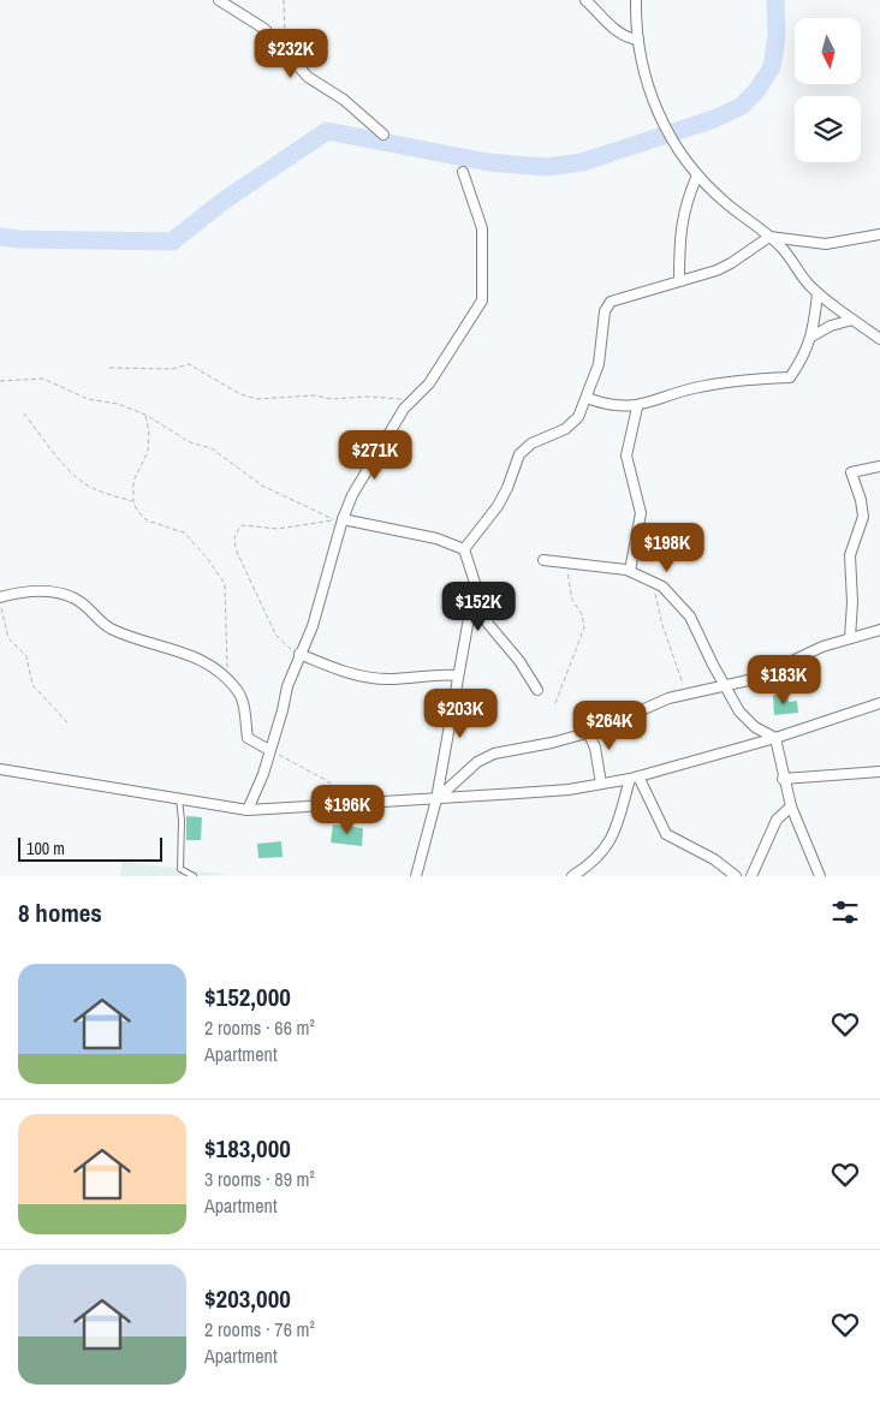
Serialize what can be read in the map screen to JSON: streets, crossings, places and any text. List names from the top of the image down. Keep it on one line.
{"scale_bar":"100 m","north":"bottom","page":{"price":["$232K","$271K","$198K","$152K","$183K","$203K","$264K","$196K"],"scale":"100 m","heading":"8 homes","list":[{"name":"$152,000","note":"2 rooms · 66 m² · Apartment"},{"name":"$183,000","note":"3 rooms · 89 m² · Apartment"},{"name":"$203,000","note":"2 rooms · 76 m² · Apartment"}]}}
